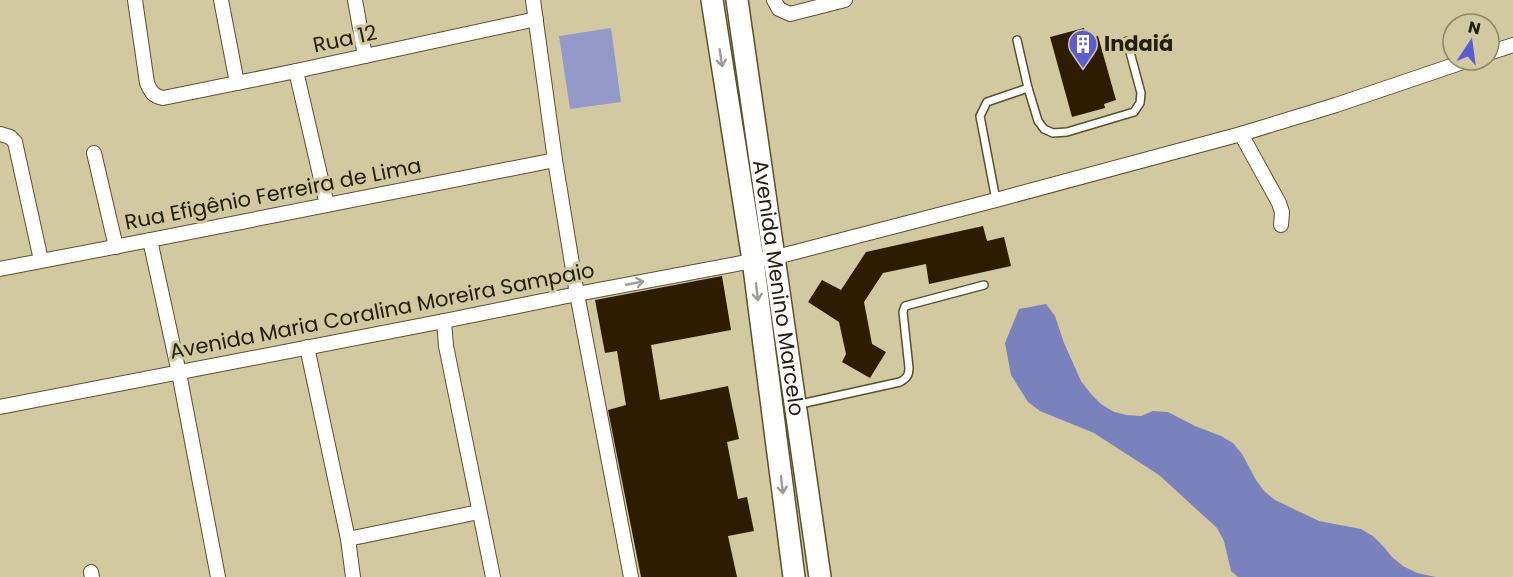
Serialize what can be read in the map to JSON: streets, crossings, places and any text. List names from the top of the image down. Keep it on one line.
{"streets":{"main road":["Avenida Menino Marcelo"],"street":["Rua 12","Rua Efigênio Ferreira de Lima","Avenida Maria Coralina Moreira Sampaio"]},"crossings":[["Avenida Menino Marcelo","Avenida Maria Coralina Moreira Sampaio"]],"places":{"building":["Indaiá"]},"north":"top"}
